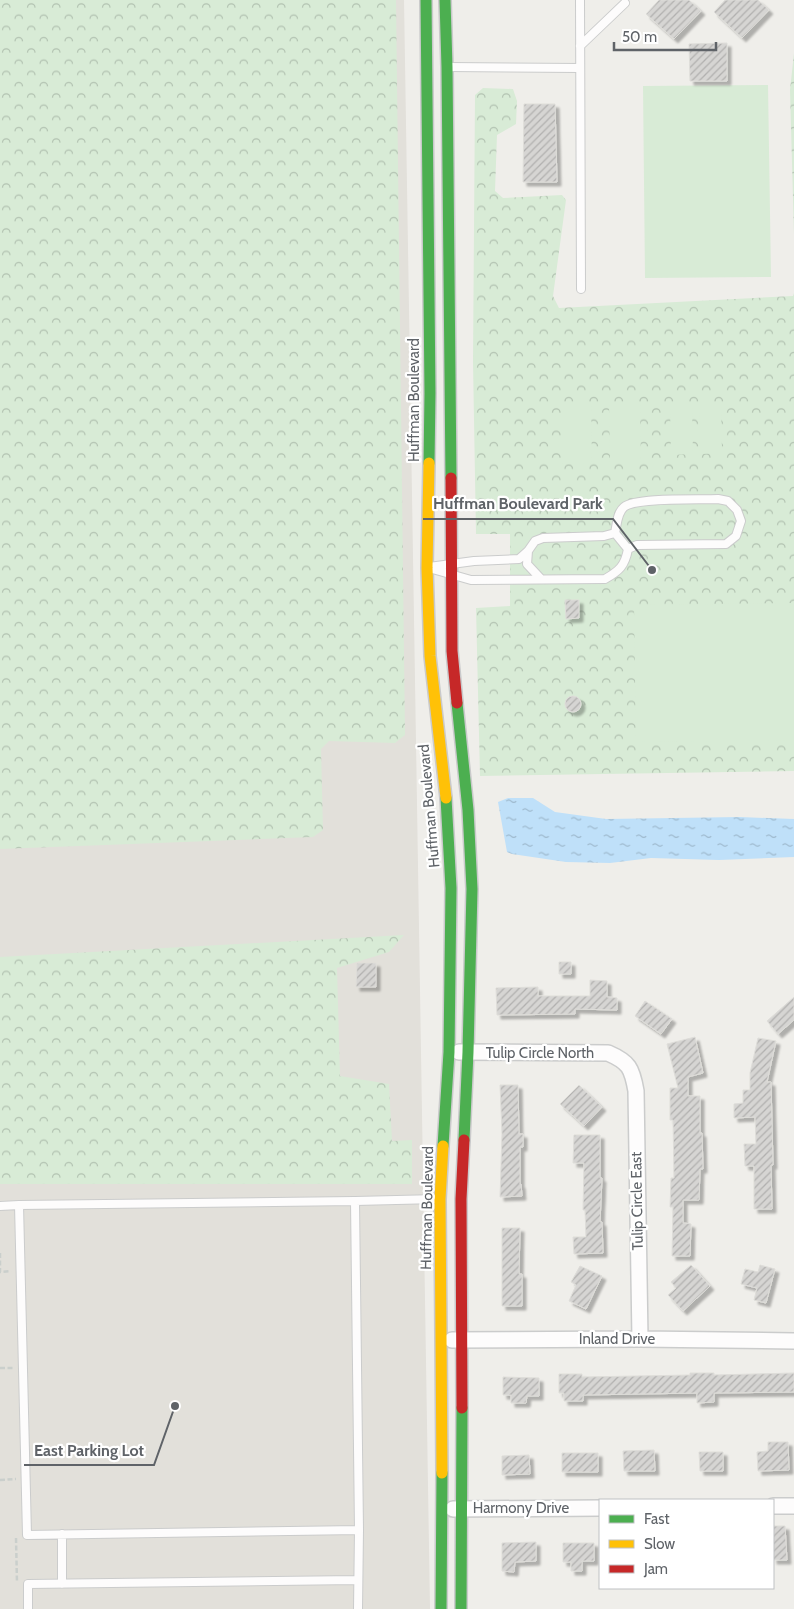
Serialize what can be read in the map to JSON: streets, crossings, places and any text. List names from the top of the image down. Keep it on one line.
{"streets":{"street":["Huffman Boulevard","Tulip Circle North","Tulip Circle East","Inland Drive","Harmony Drive"]},"crossings":[["Huffman Boulevard","Tulip Circle North"],["Huffman Boulevard","Inland Drive"],["Huffman Boulevard","Harmony Drive"],["Tulip Circle North","Tulip Circle East"],["Tulip Circle East","Inland Drive"]],"places":["Huffman Boulevard Park","East Parking Lot"],"legend":["Fast","Slow","Jam"],"scale_bar":"50 m"}
